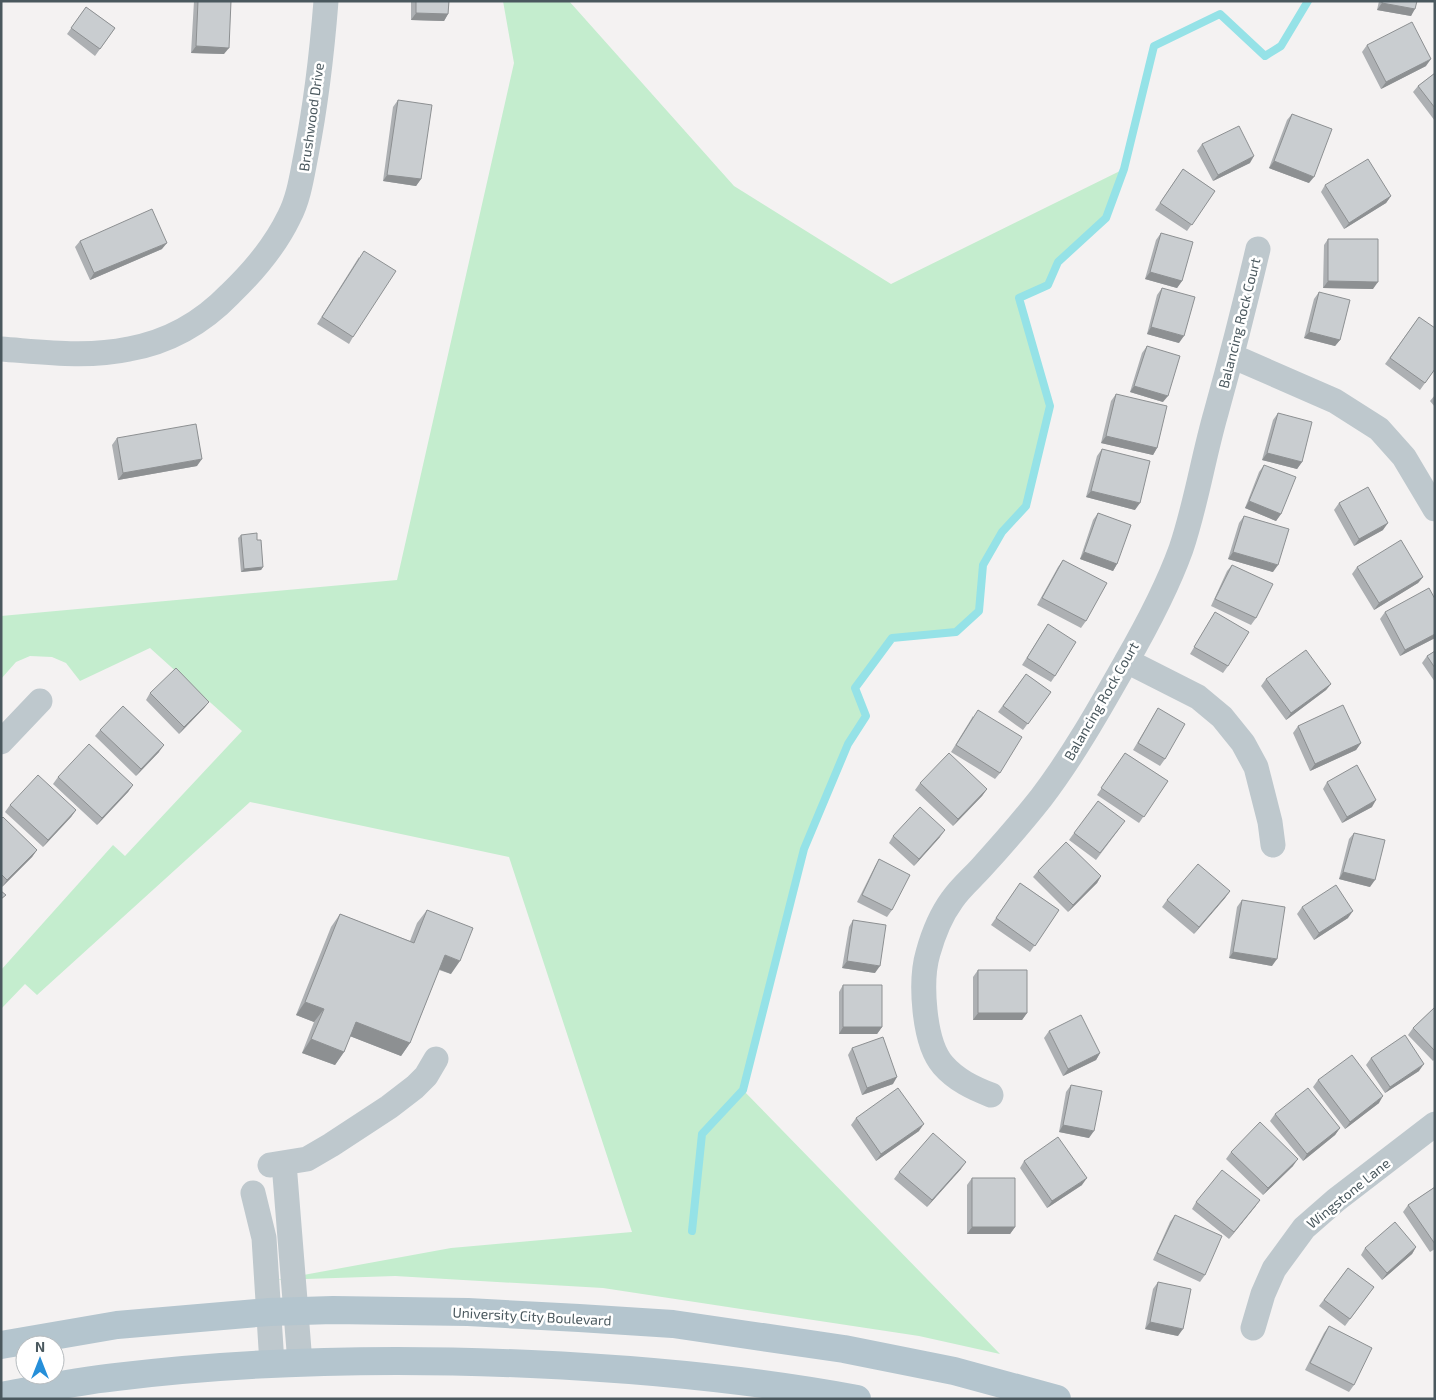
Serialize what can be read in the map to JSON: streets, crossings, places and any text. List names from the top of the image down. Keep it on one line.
{"streets":{"main road":["University City Boulevard"],"street":["Brushwood Drive","Balancing Rock Court","Wingstone Lane"]},"north":"top"}
